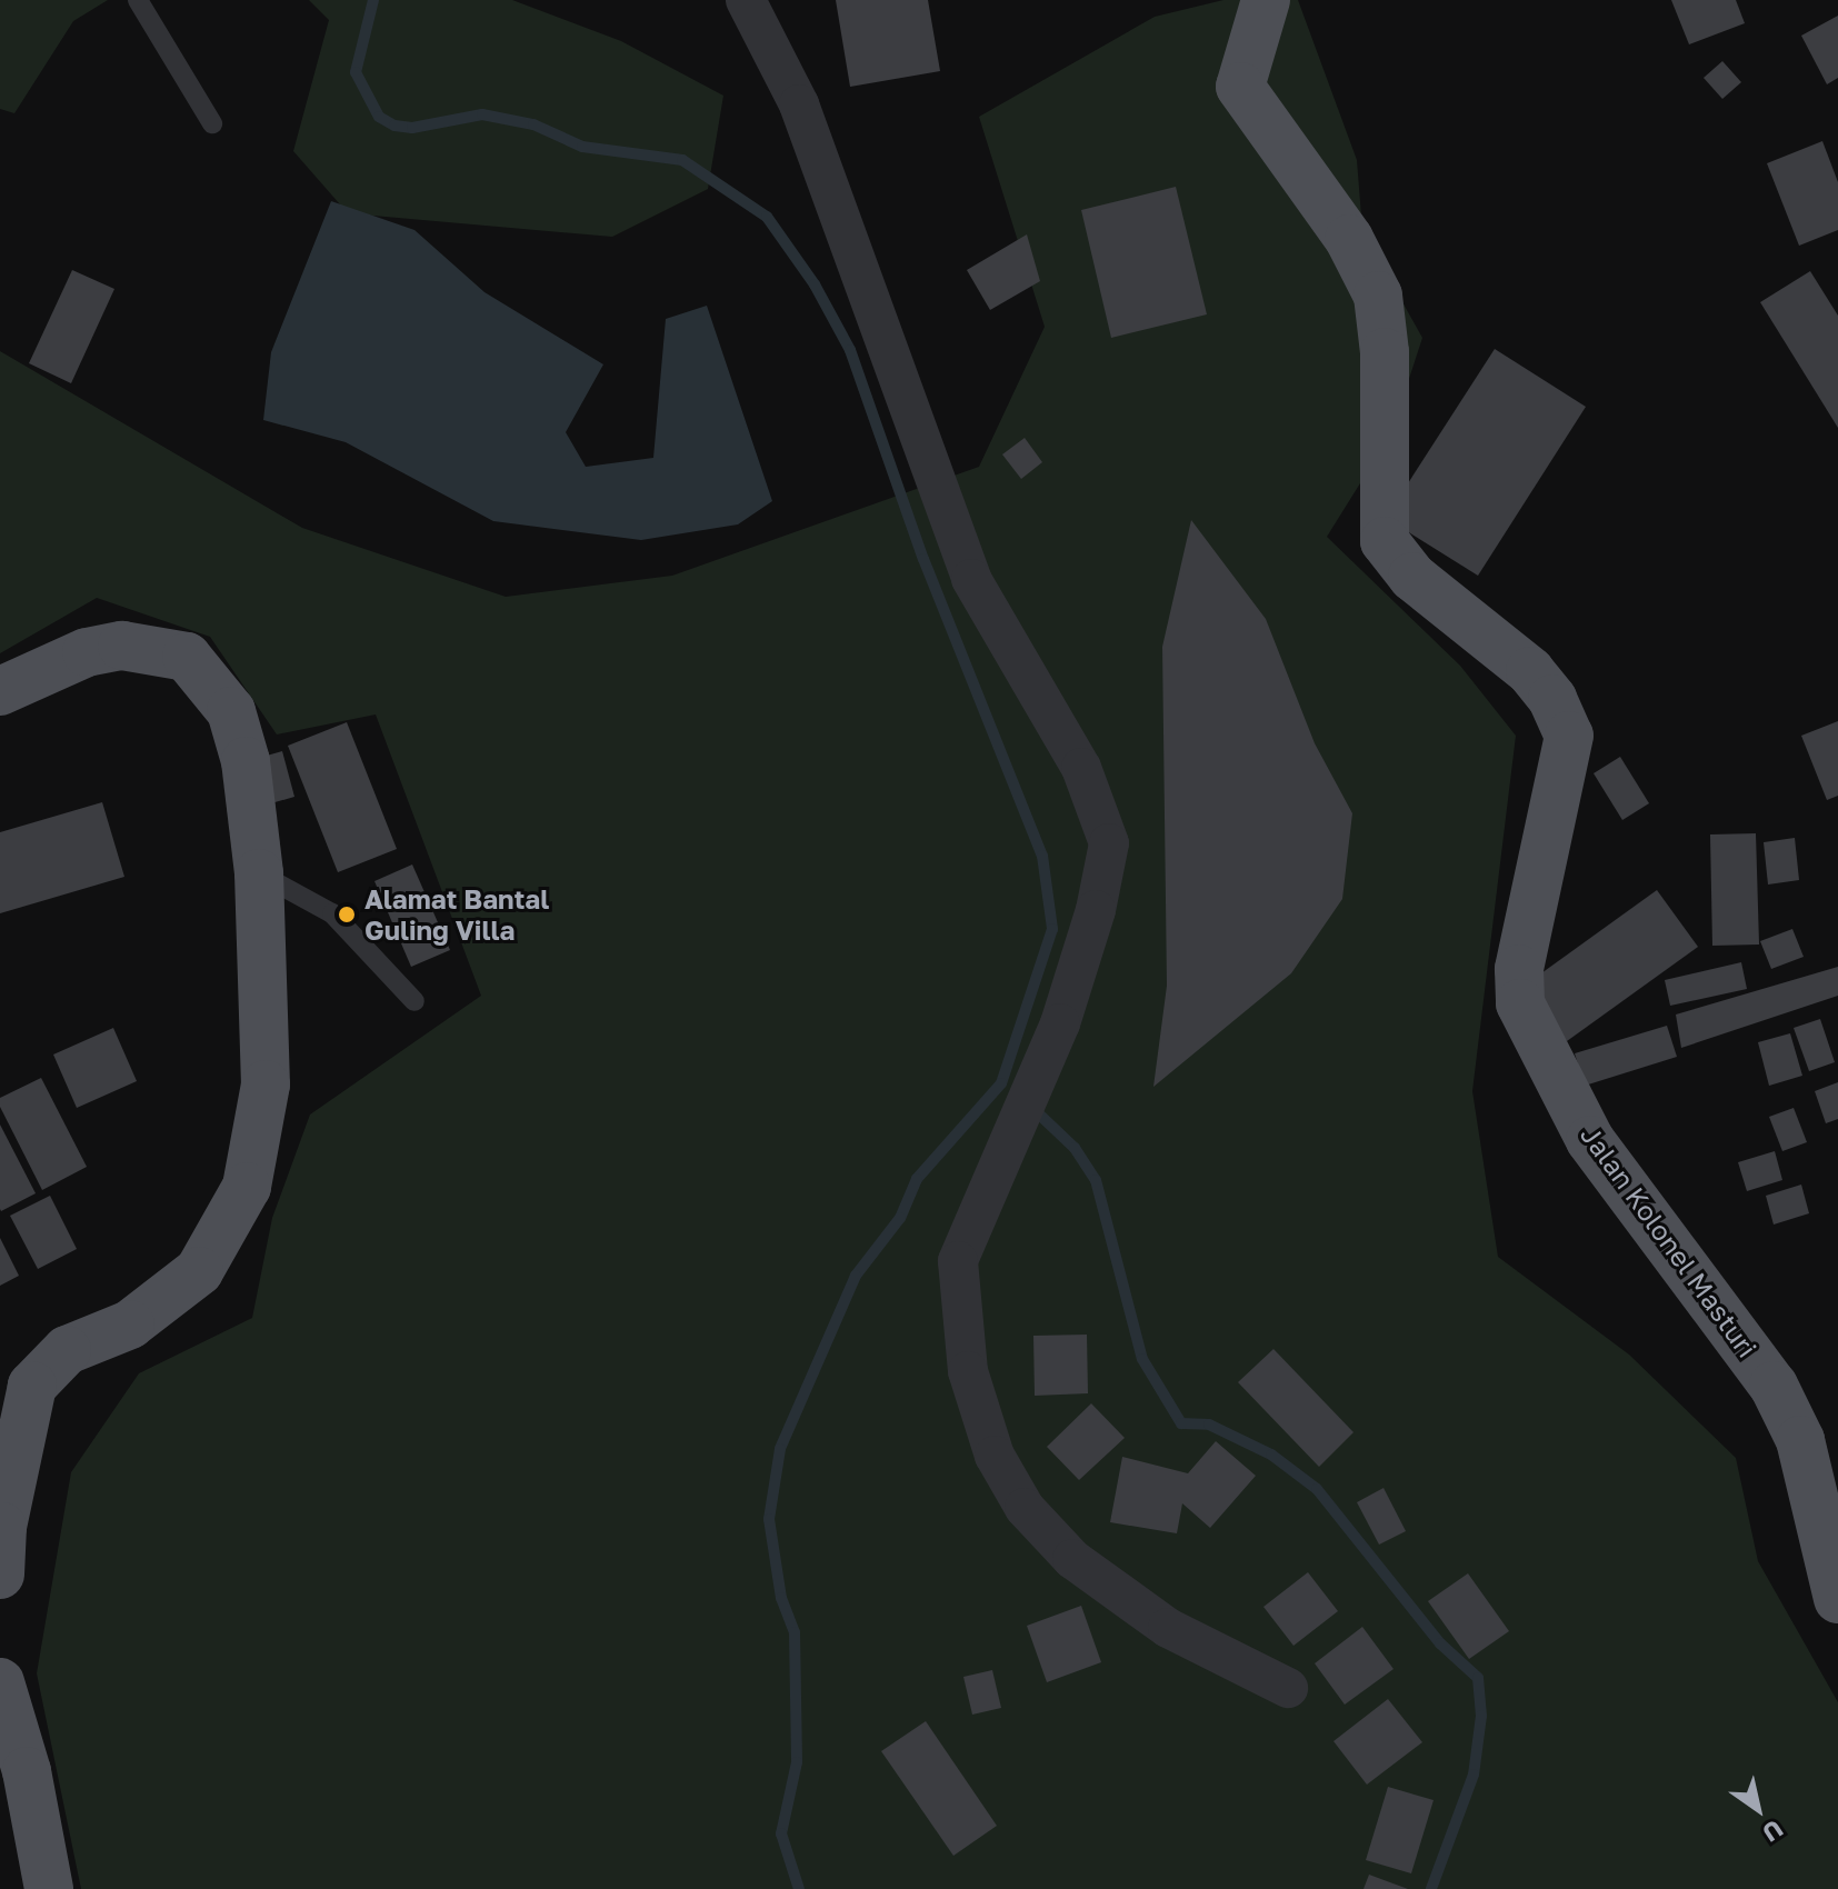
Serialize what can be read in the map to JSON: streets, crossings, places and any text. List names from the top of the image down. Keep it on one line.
{"streets":{"main road":["Jalan Kolonel Masturi"]},"places":["Alamat Bantal Guling Villa"],"north":"bottom right"}
